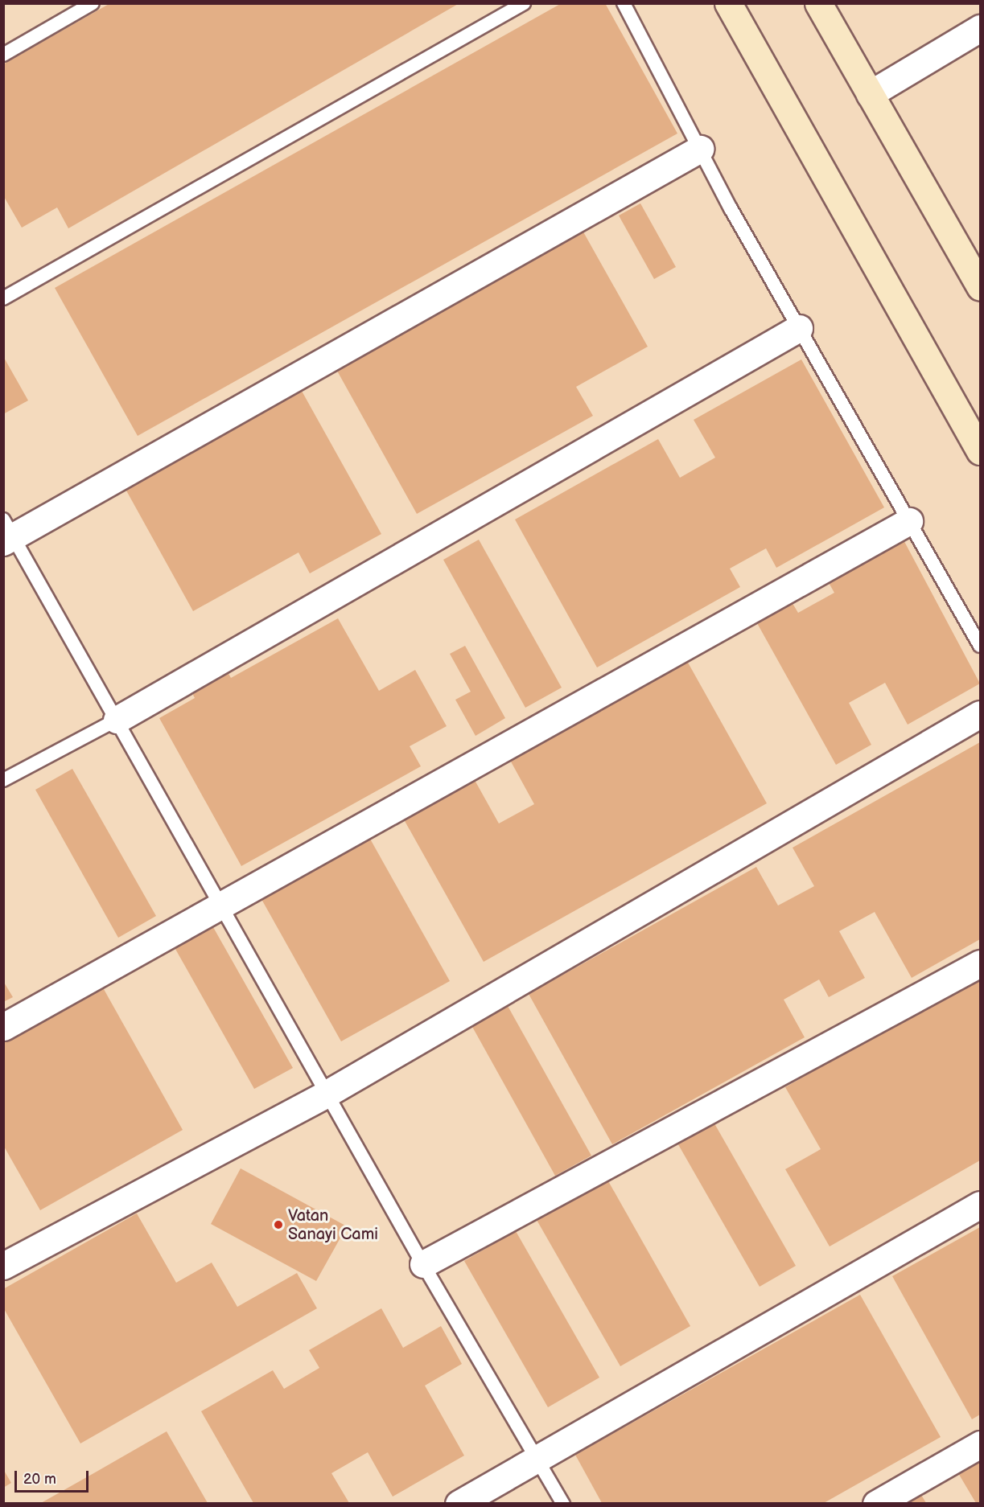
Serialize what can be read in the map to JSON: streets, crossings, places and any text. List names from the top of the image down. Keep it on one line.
{"places":["Vatan Sanayi Cami"],"scale_bar":"20 m"}
